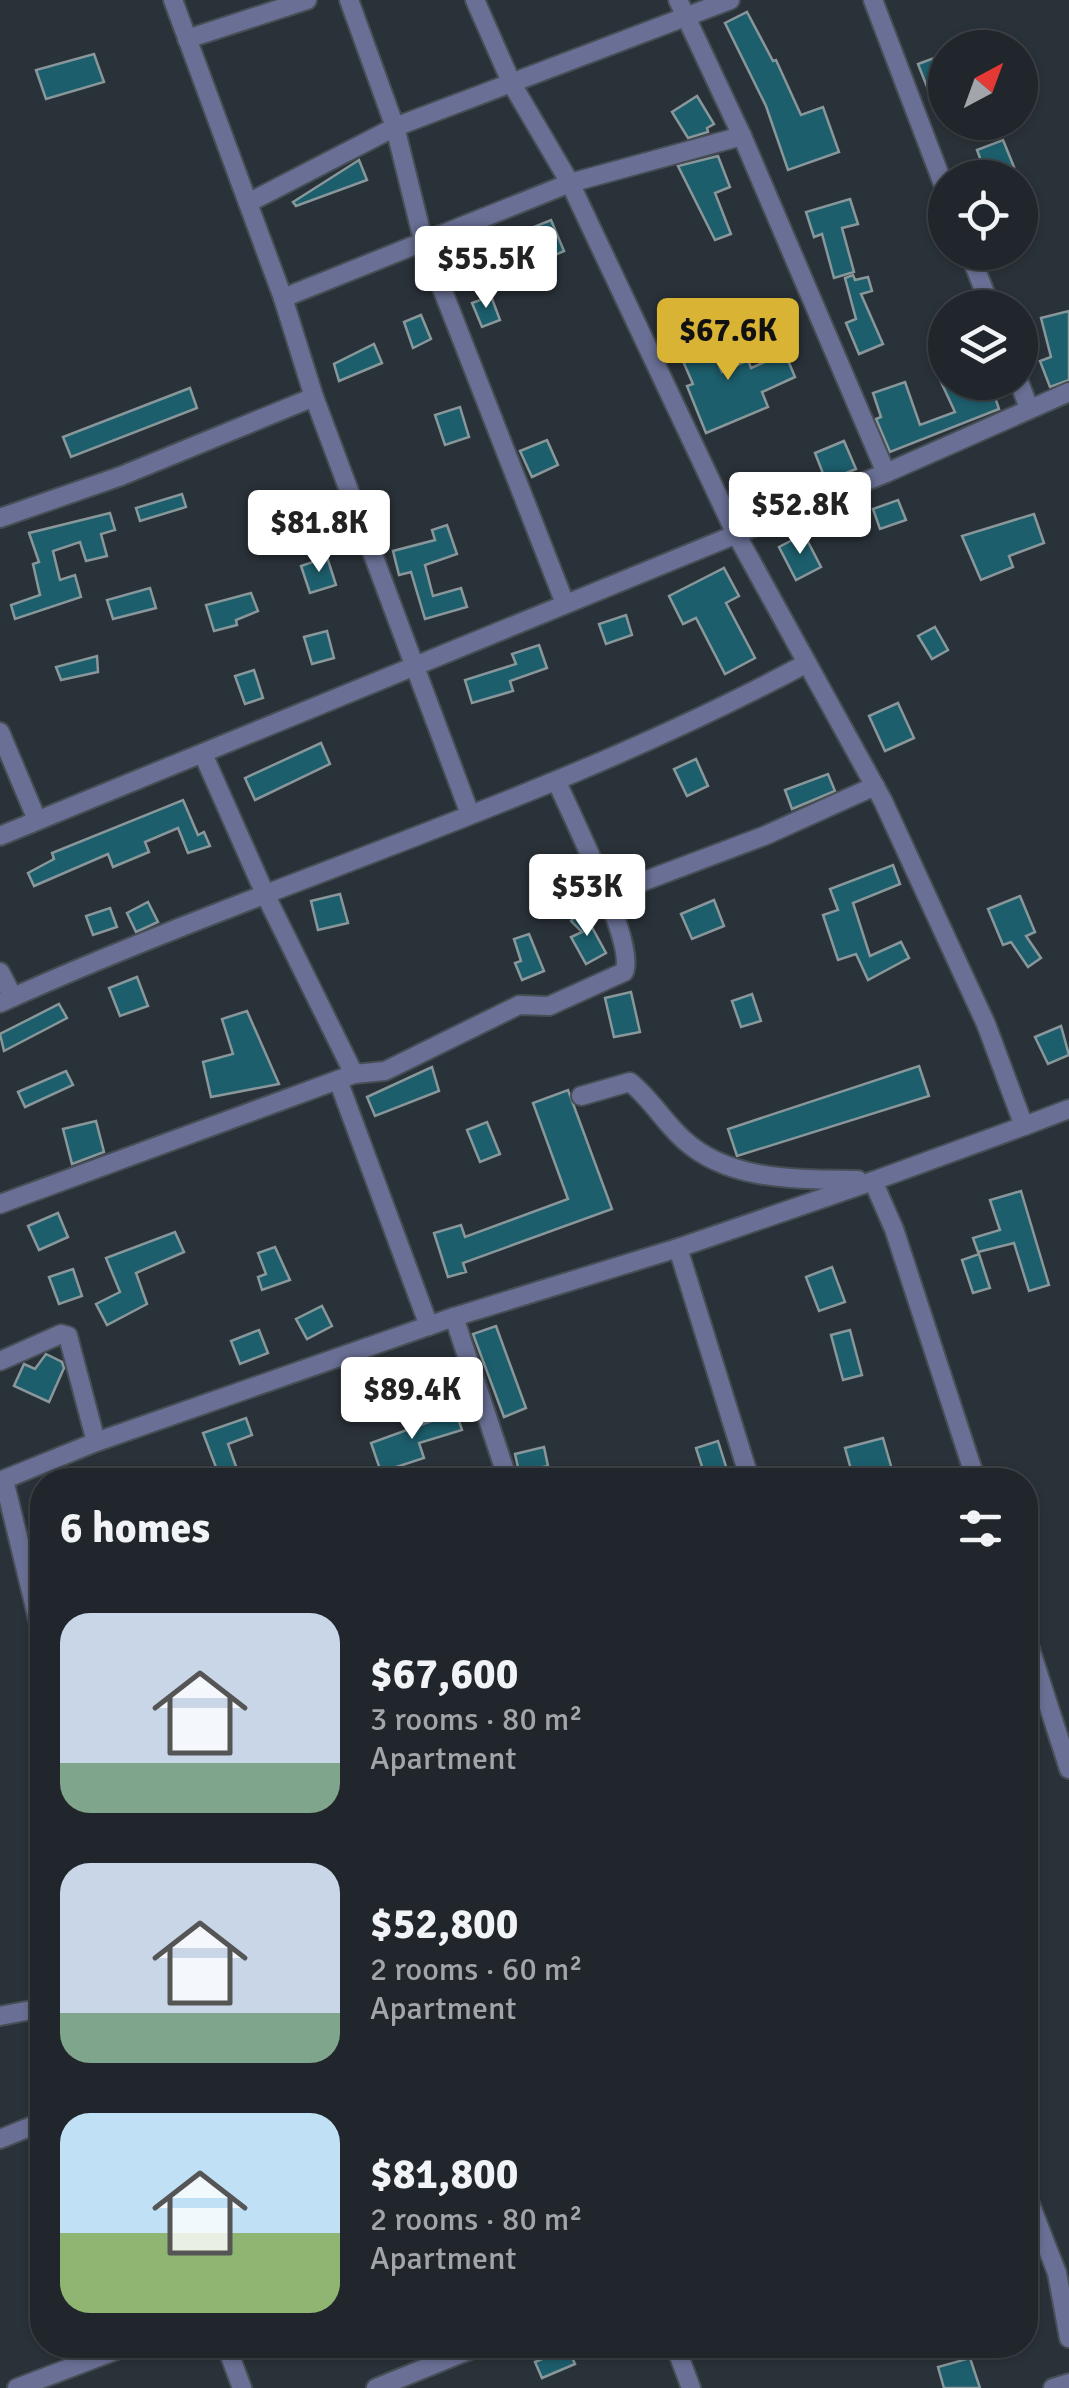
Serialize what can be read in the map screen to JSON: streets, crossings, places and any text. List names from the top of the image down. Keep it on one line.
{"north":"top right","page":{"price":["$55.5K","$67.6K","$52.8K","$81.8K","$53K","$89.4K"],"heading":"6 homes","list":[{"name":"$67,600","note":"3 rooms · 80 m² · Apartment"},{"name":"$52,800","note":"2 rooms · 60 m² · Apartment"},{"name":"$81,800","note":"2 rooms · 80 m² · Apartment"}]}}
